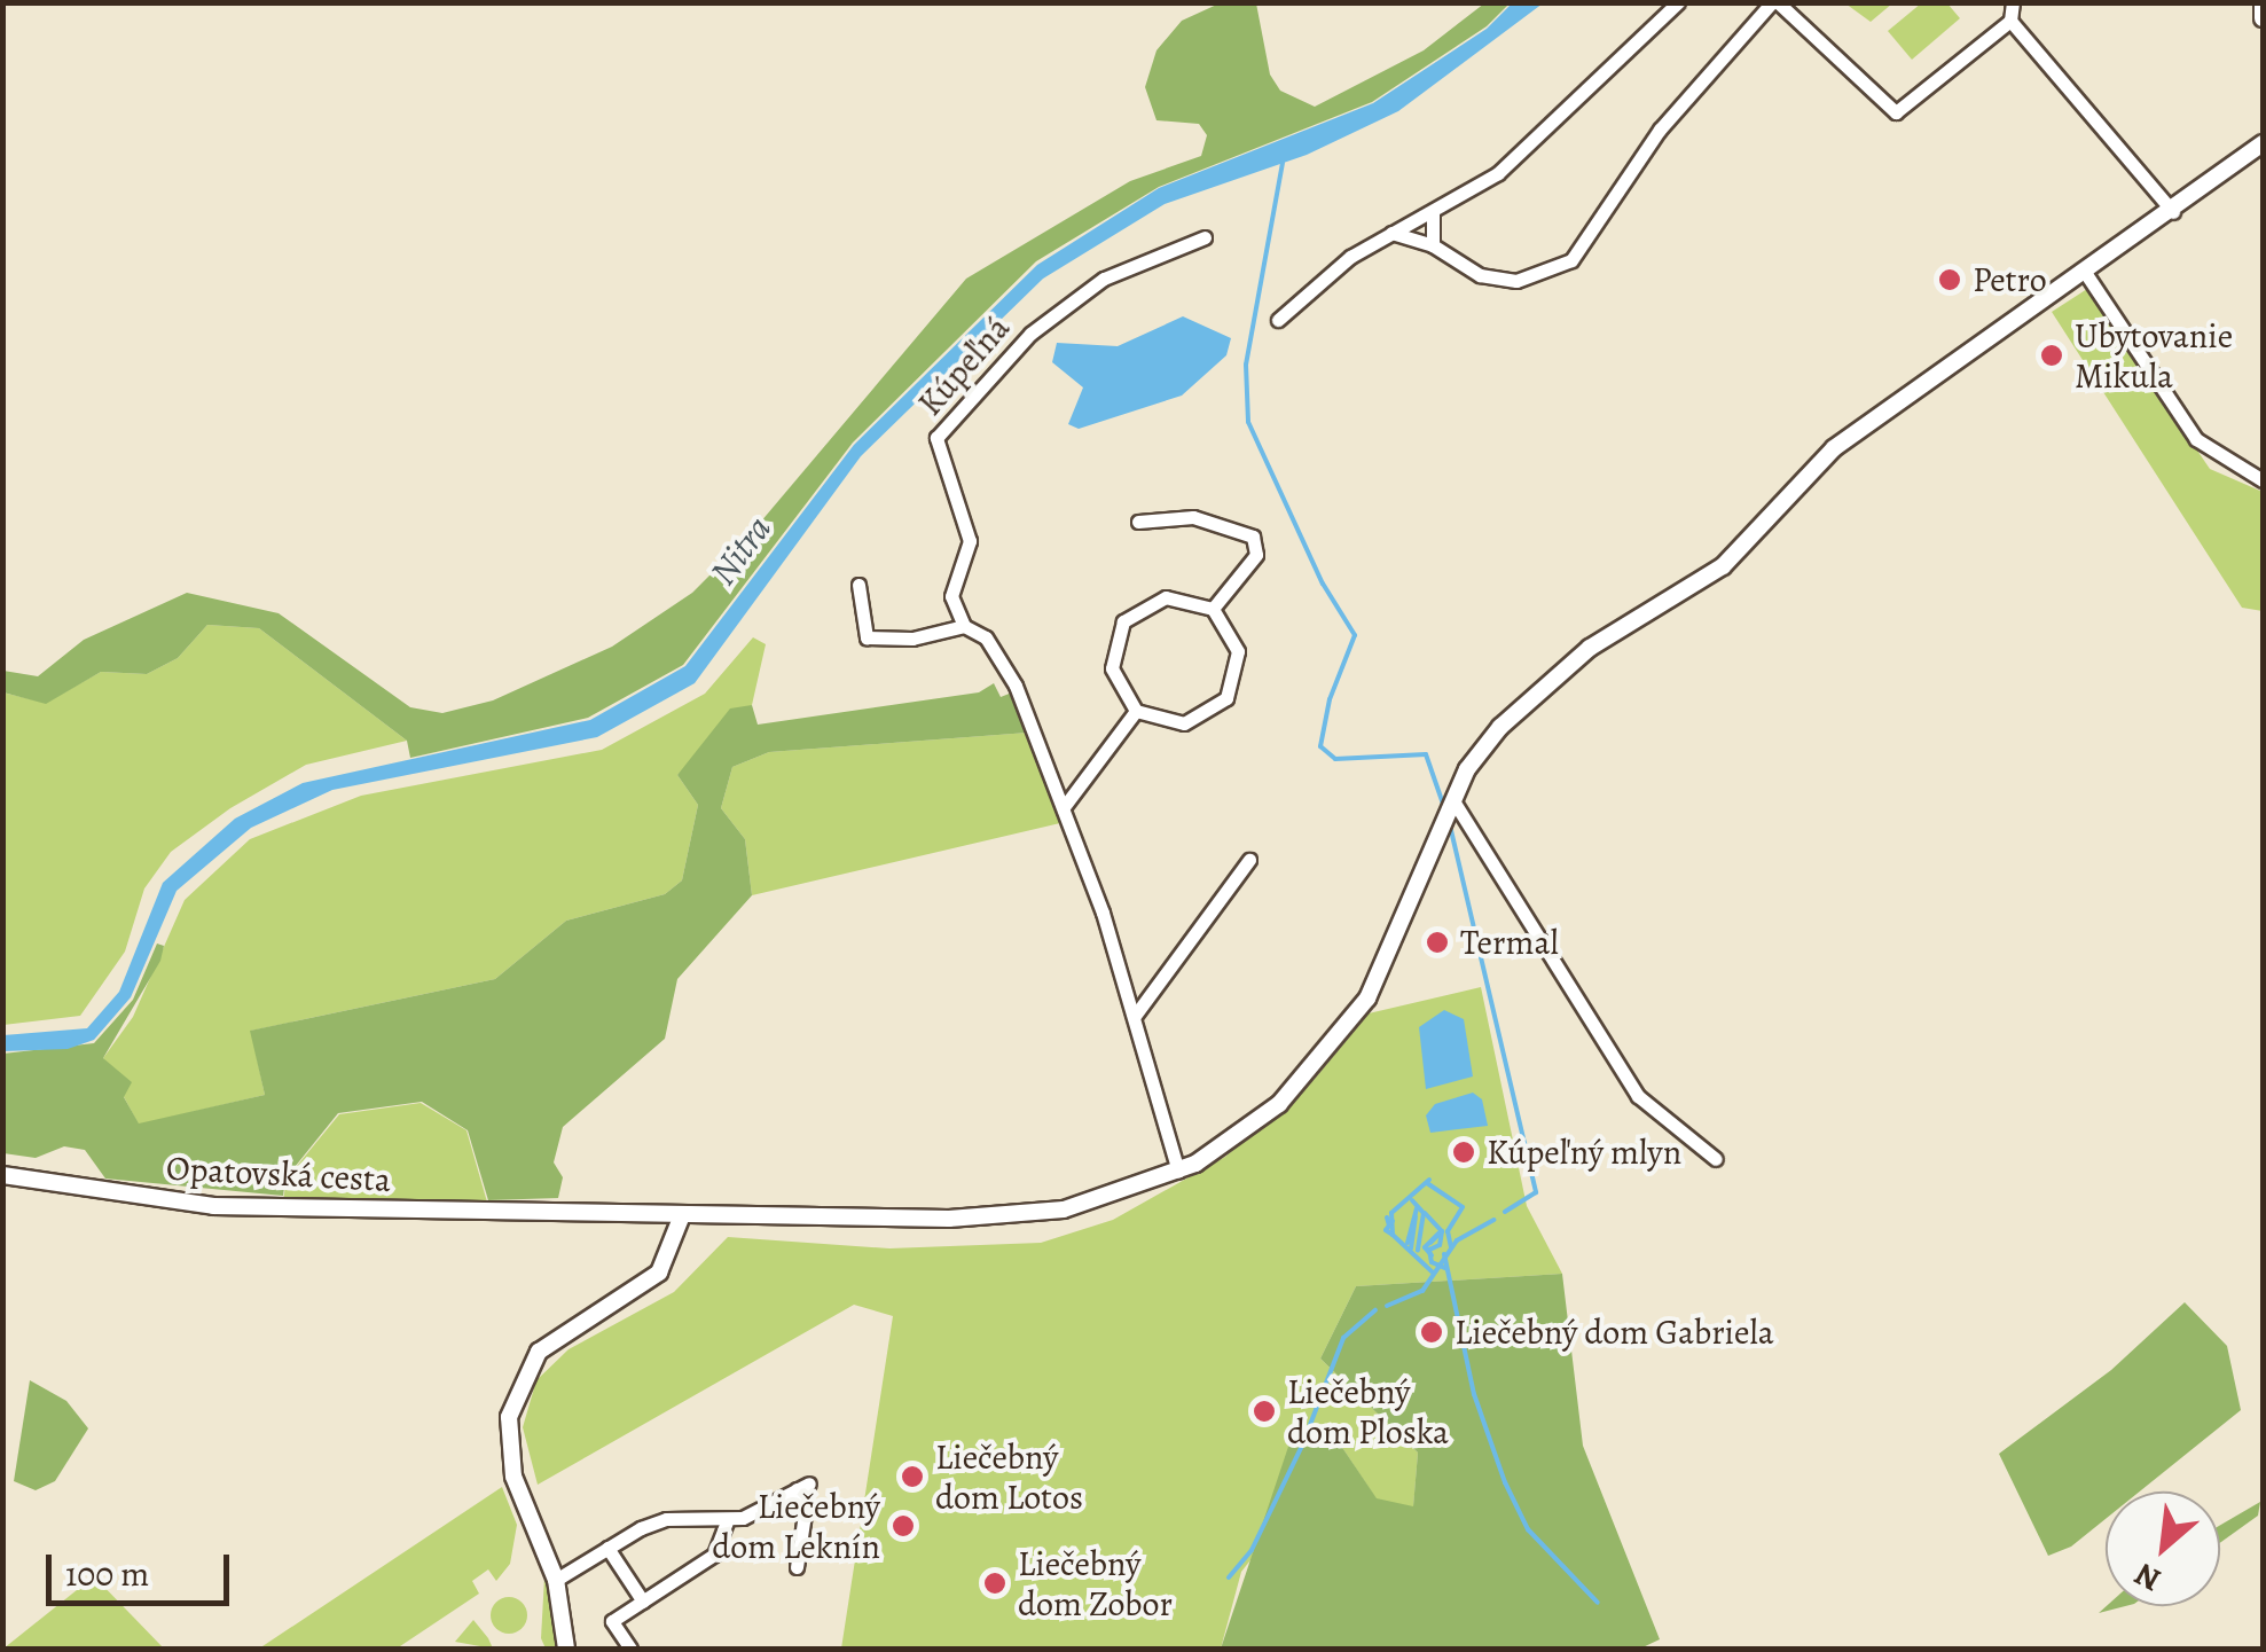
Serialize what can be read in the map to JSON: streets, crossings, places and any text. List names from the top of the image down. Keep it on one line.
{"streets":{"street":["Kúpeľná","Opatovská cesta"]},"water":["Nitra"],"places":["Petro","Ubytovanie Mikula","Termal","Kúpeľný mlyn","Liečebný dom Gabriela","Liečebný dom Ploska","Liečebný dom Lotos","Liečebný dom Leknín","Liečebný dom Zobor"],"scale_bar":"100 m","north":"bottom left"}
